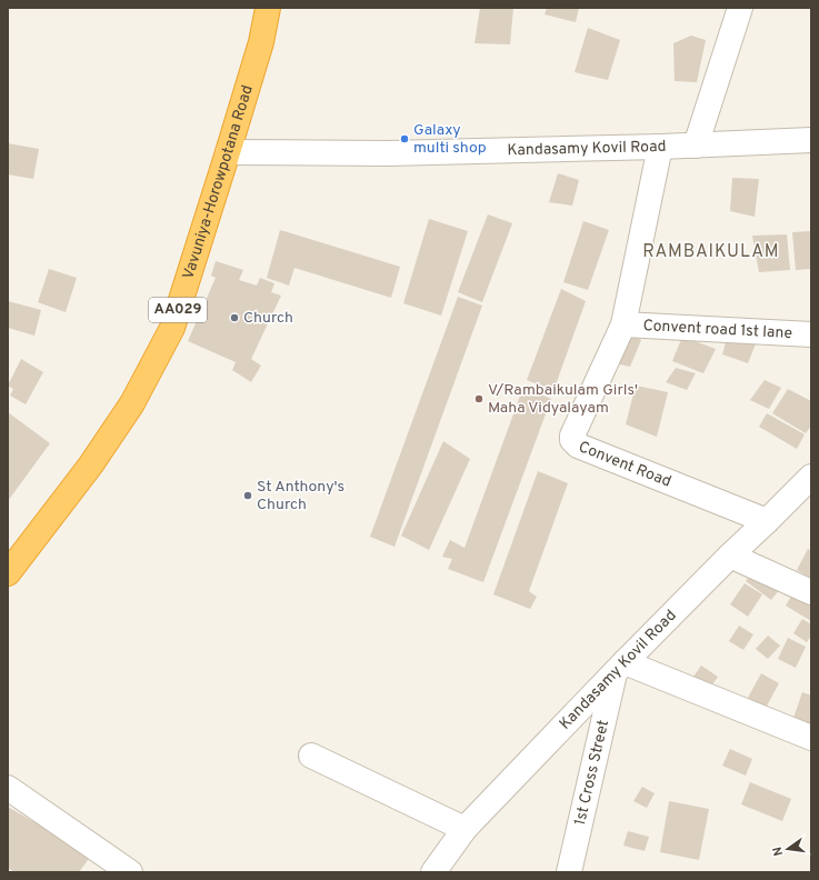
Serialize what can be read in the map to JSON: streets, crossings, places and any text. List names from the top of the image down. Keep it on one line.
{"streets":{"highway":["Vavuniya-Horowpotana Road","AA029"],"street":["Kandasamy Kovil Road","Convent road 1st lane","Convent Road","1st Cross Street"]},"crossings":[["Kandasamy Kovil Road","Vavuniya-Horowpotana Road"],["Kandasamy Kovil Road","Convent Road"],["Kandasamy Kovil Road","1st Cross Street"],["Convent road 1st lane","Convent Road"]],"districts":["RAMBAIKULAM"],"places":["Galaxy multi shop","Church","V/Rambaikulam Girls' Maha Vidyalayam","St Anthony's Church"],"north":"left"}
